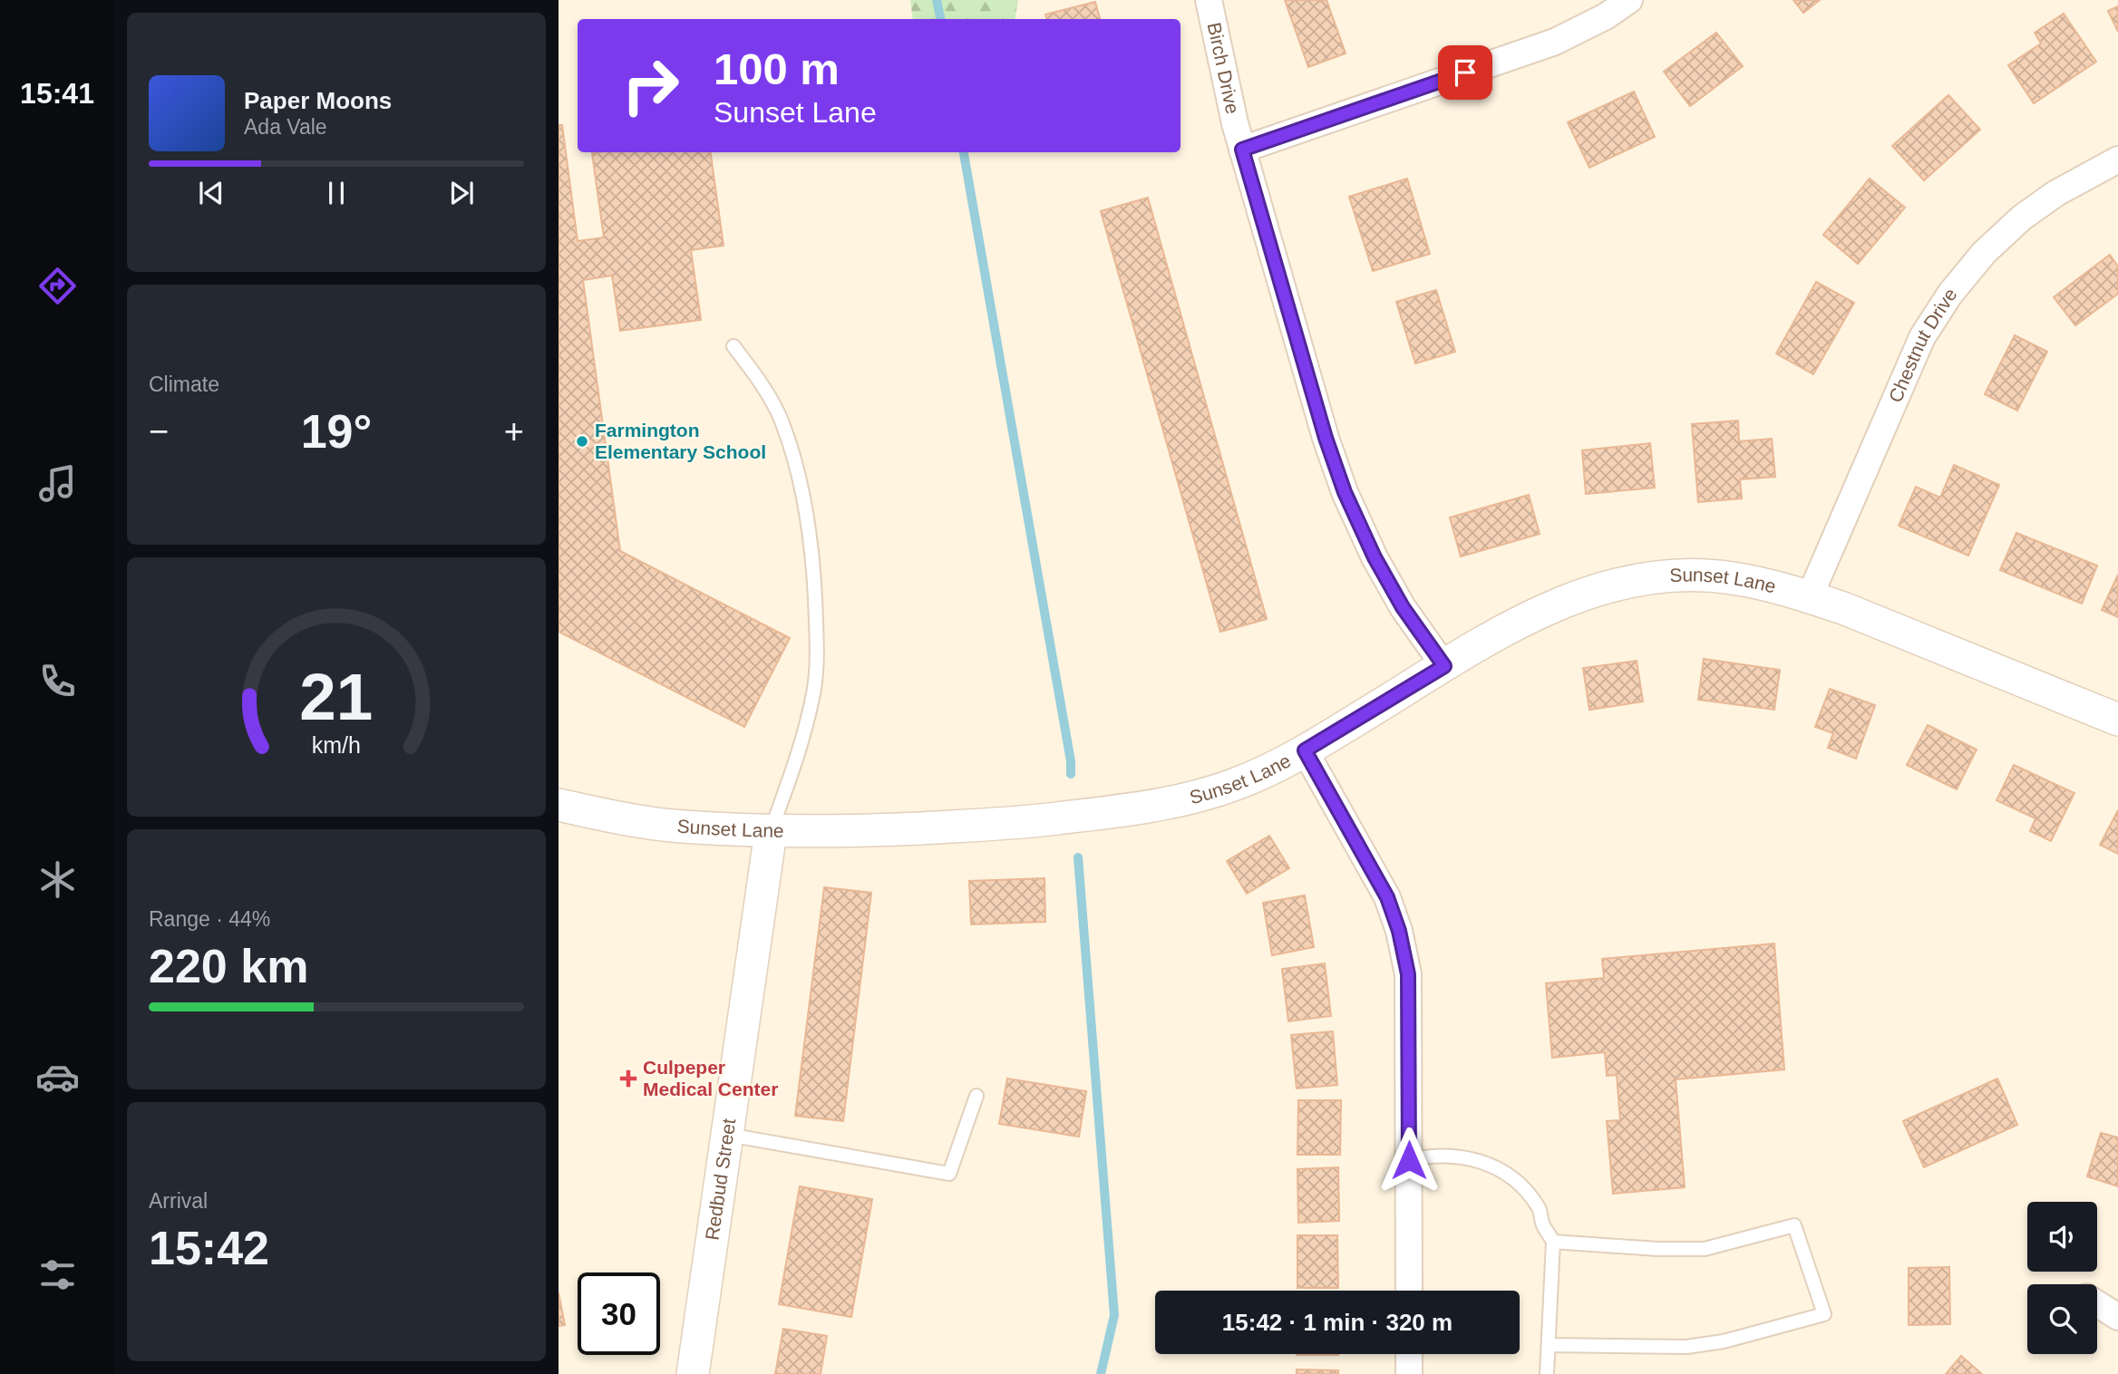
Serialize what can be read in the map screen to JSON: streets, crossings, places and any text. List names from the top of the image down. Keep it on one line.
{"streets":{"street":["Birch Drive","Chestnut Drive","Sunset Lane","Redbud Street"]},"crossings":[["Birch Drive","Sunset Lane"],["Chestnut Drive","Sunset Lane"],["Sunset Lane","Redbud Street"]],"places":{"other":["Farmington Elementary School"],"health":["Culpeper Medical Center"]},"page":{"tabs":"15:41","turn":["100 m","Sunset Lane"],"song":["Paper Moons","Ada Vale"],"tile":["Climate",["Range · 44%","220 km"],["Arrival","15:42"]],"heat":["−","19°","+"],"limit":"30","trip":"15:42 · 1 min · 320 m","gauge":["21","km/h"]}}
